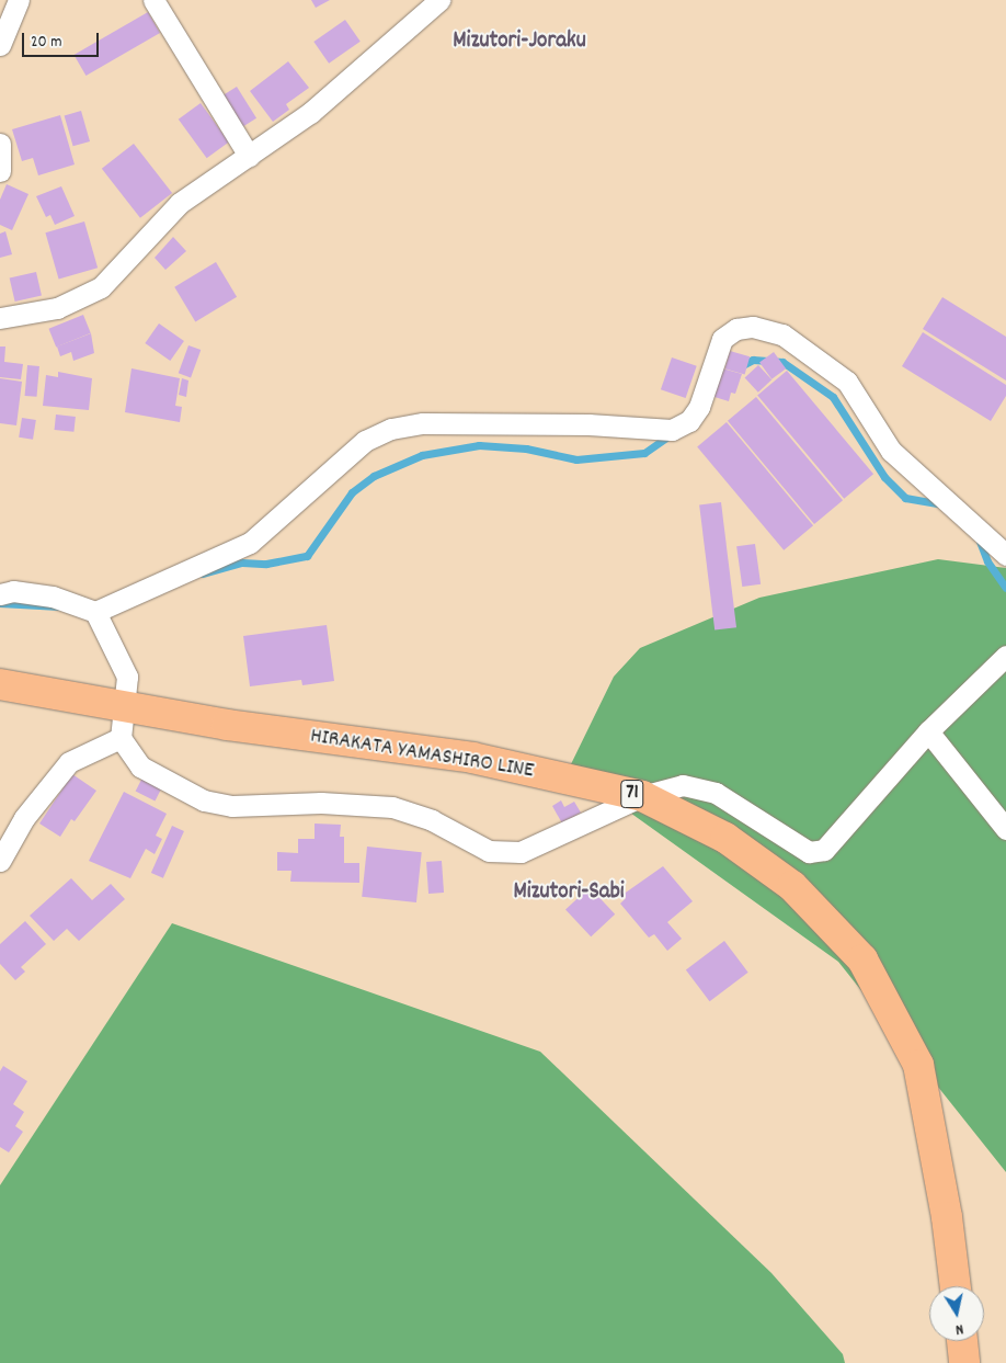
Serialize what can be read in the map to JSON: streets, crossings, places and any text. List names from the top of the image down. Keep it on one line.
{"streets":{"main road":["HIRAKATA YAMASHIRO LINE","71"]},"districts":["Mizutori-Joraku","Mizutori-Sabi"],"scale_bar":"20 m","north":"bottom"}
